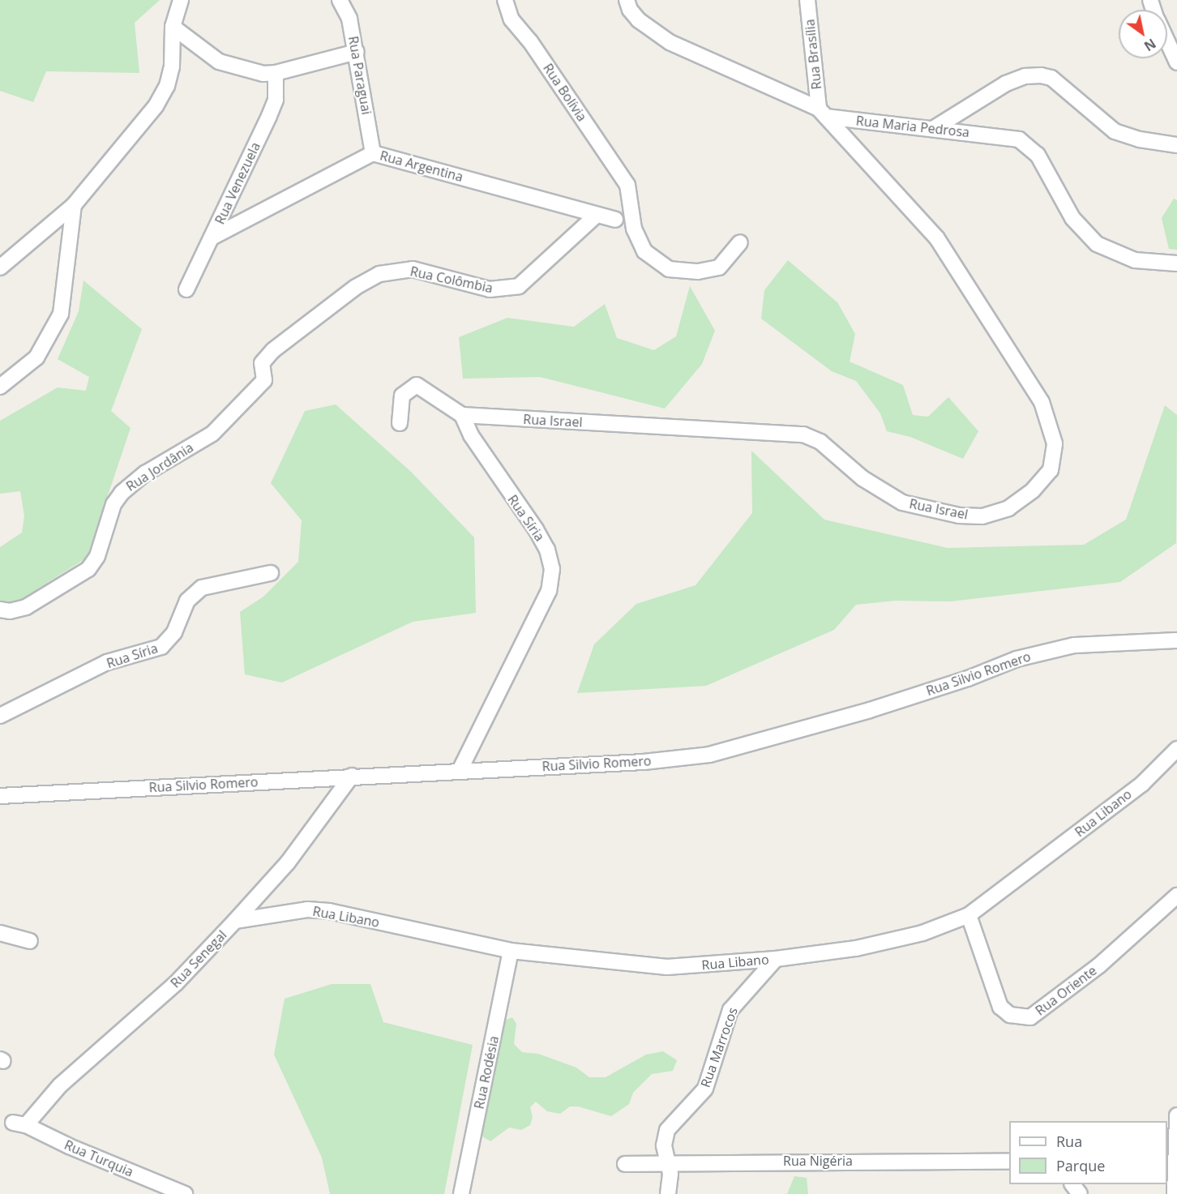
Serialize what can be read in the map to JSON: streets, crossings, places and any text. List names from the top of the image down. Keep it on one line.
{"streets":{"street":["Rua Brasília","Rua Paraguai","Rua Bolívia","Rua Maria Pedrosa","Rua Argentina","Rua Venezuela","Rua Colômbia","Rua Israel","Rua Jordânia","Rua Síria","Rua Silvio Romero","Rua Libano","Rua Senegal","Rua Oriente","Rua Marrocos","Rua Rodésia","Rua Turquia","Rua Nigéria"]},"crossings":[["Rua Brasília","Rua Maria Pedrosa"],["Rua Brasília","Rua Israel"],["Rua Paraguai","Rua Argentina"],["Rua Maria Pedrosa","Rua Israel"],["Rua Argentina","Rua Venezuela"],["Rua Argentina","Rua Colômbia"],["Rua Colômbia","Rua Jordânia"],["Rua Israel","Rua Síria"],["Rua Síria","Rua Silvio Romero"],["Rua Silvio Romero","Rua Senegal"],["Rua Libano","Rua Senegal"],["Rua Libano","Rua Oriente"],["Rua Libano","Rua Marrocos"],["Rua Libano","Rua Rodésia"],["Rua Senegal","Rua Turquia"],["Rua Marrocos","Rua Nigéria"]],"legend":["Rua","Parque"],"north":"bottom right"}
